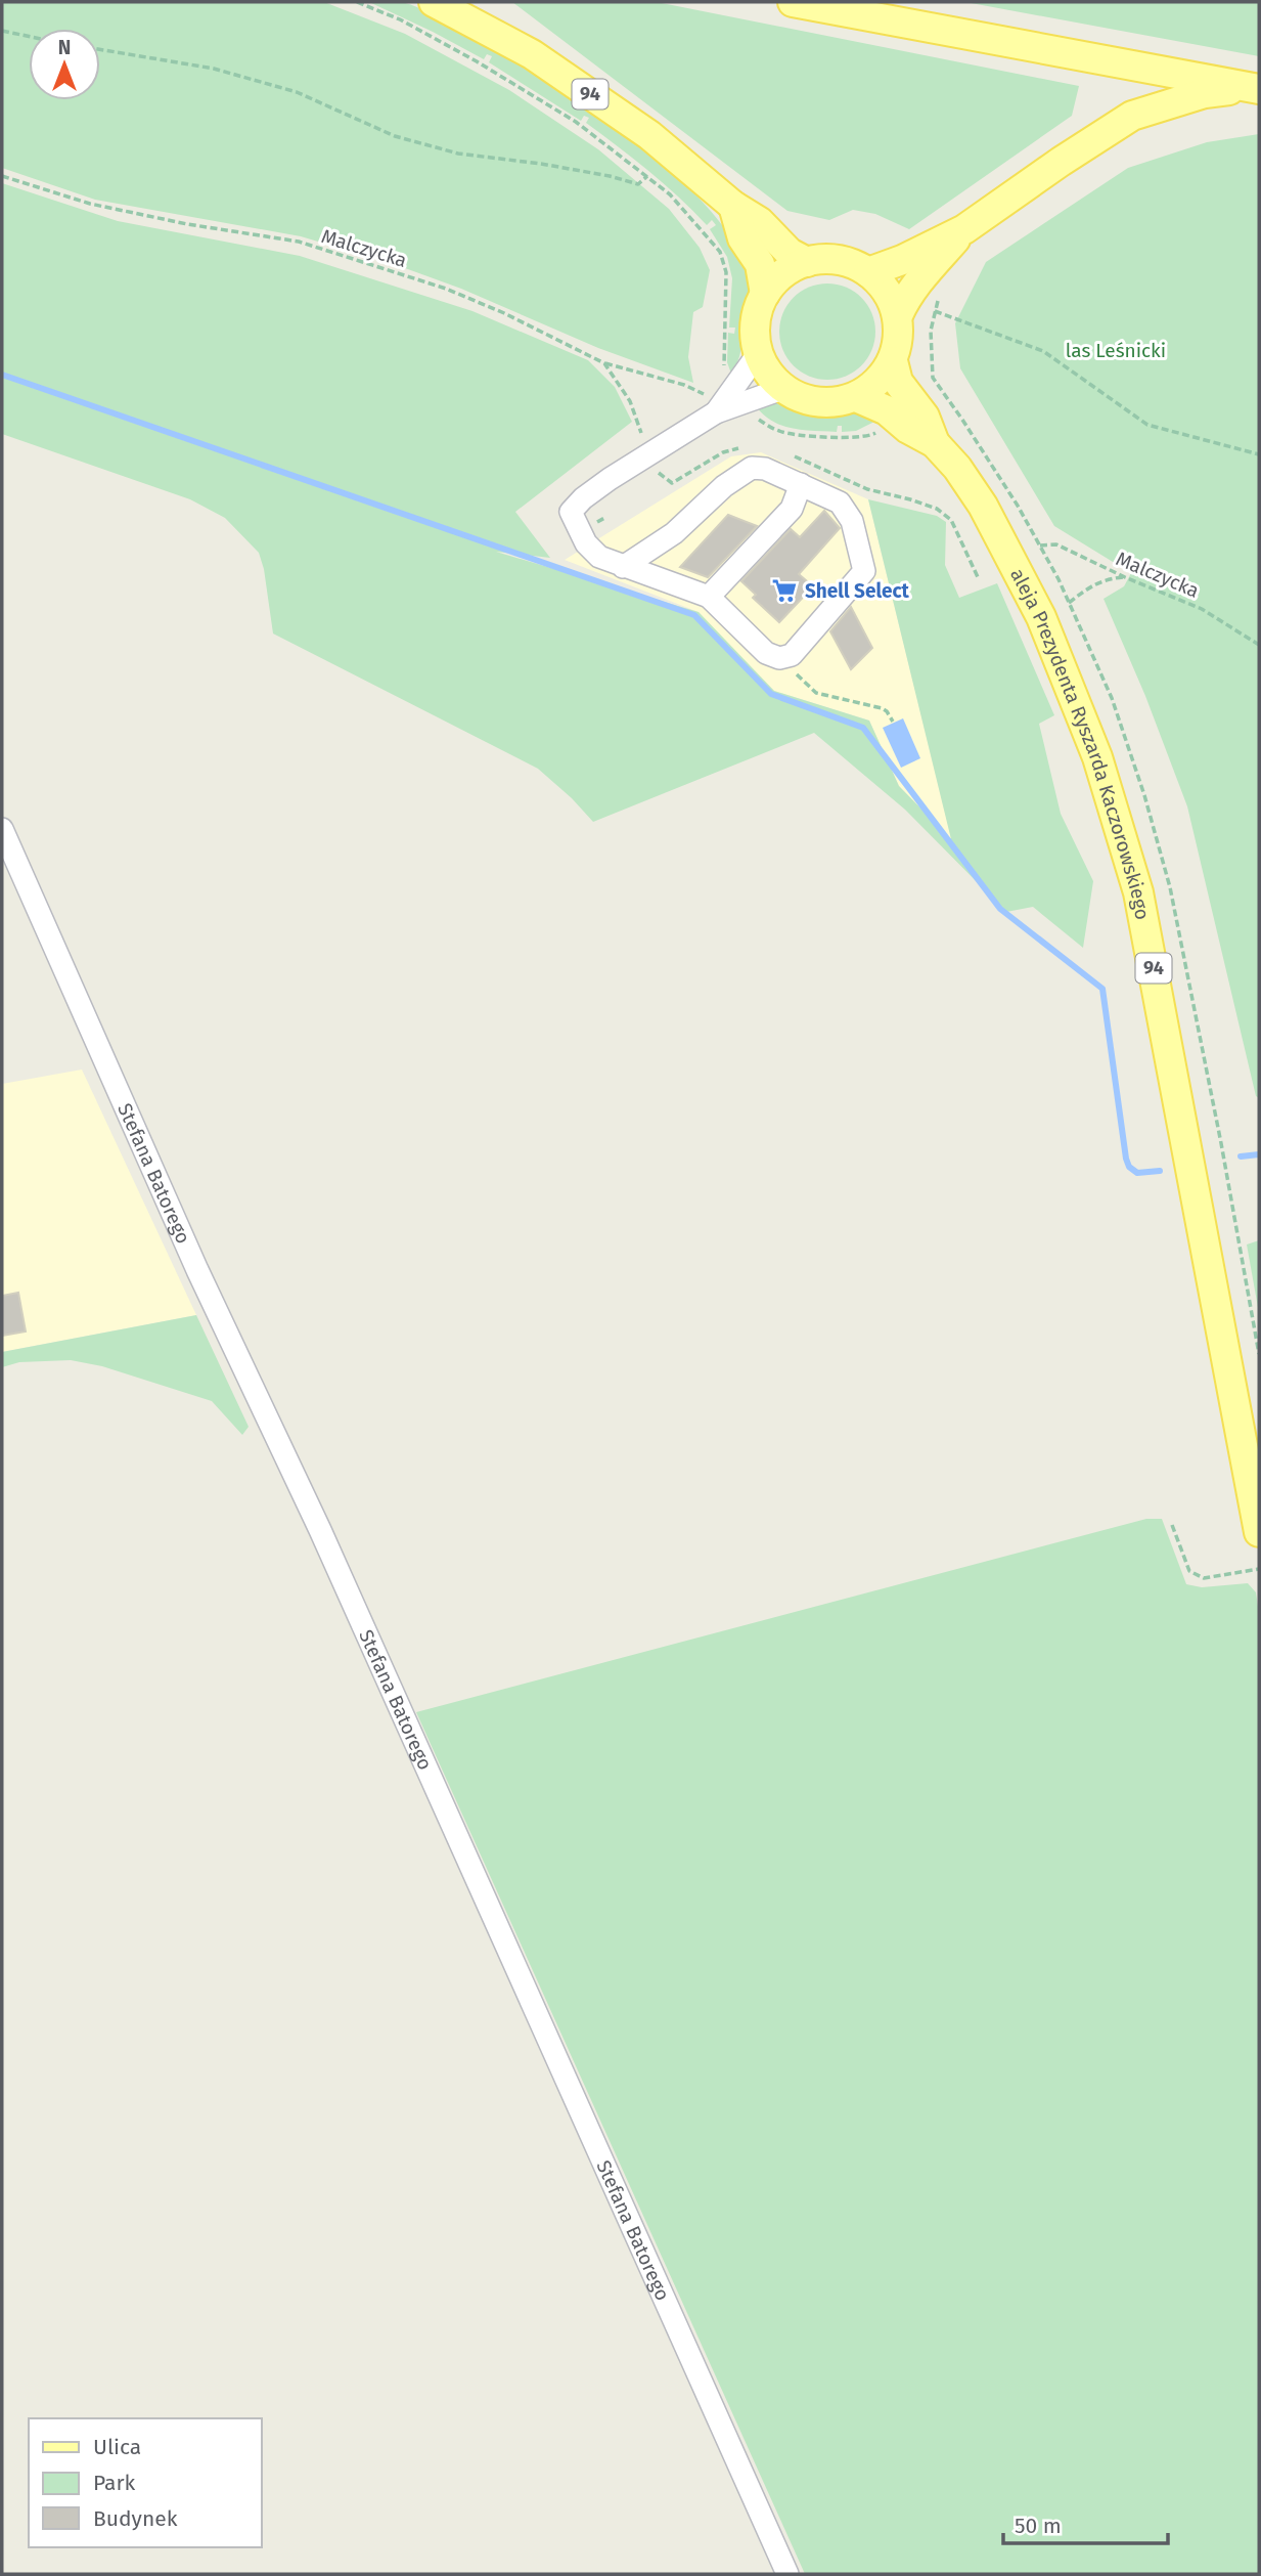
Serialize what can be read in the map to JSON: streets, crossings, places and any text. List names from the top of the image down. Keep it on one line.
{"streets":{"main road":["94","aleja Prezydenta Ryszarda Kaczorowskiego"],"street":["Stefana Batorego"],"path":["Malczycka"]},"crossings":[["94","aleja Prezydenta Ryszarda Kaczorowskiego"]],"parks":["las Leśnicki"],"places":{"supermarket":["Shell Select"]},"legend":["Ulica","Park","Budynek"],"scale_bar":"50 m","north":"top"}
